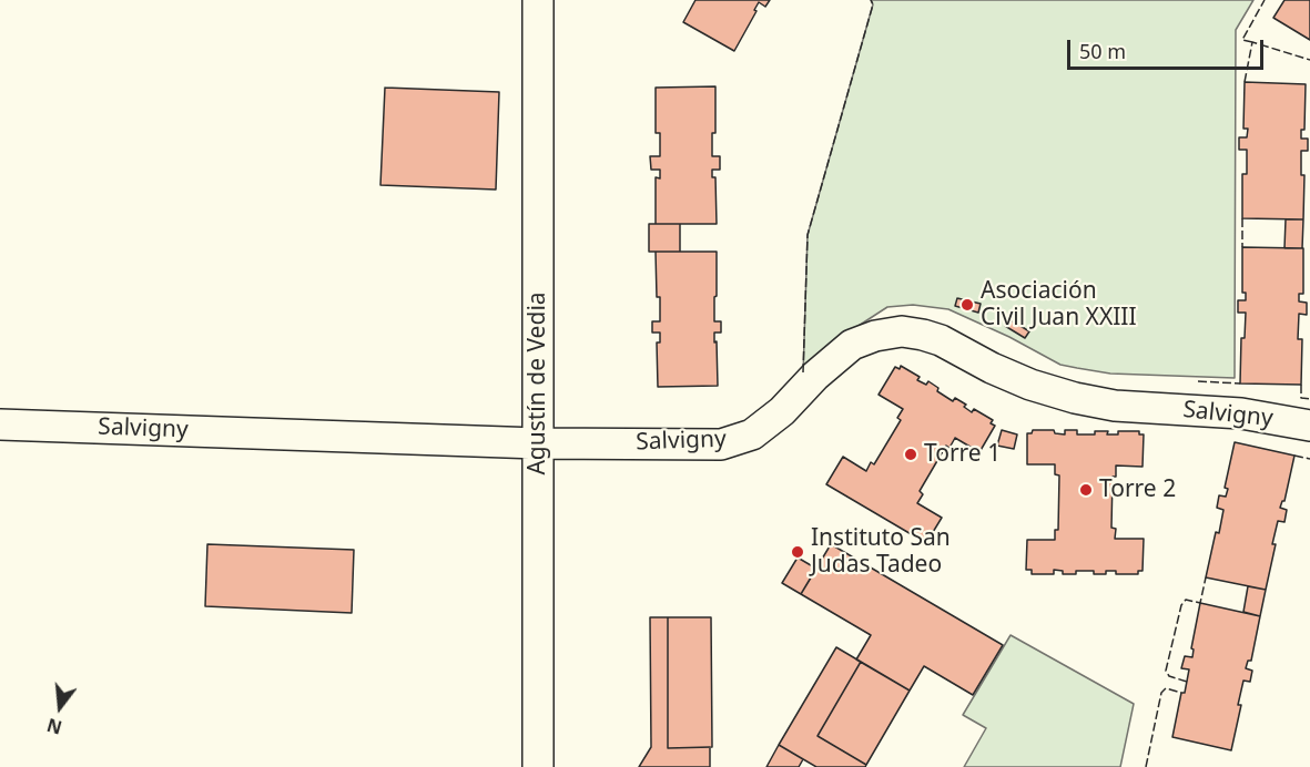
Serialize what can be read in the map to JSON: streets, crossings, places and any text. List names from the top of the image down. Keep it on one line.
{"streets":{"street":["Agustín de Vedia","Salvigny"]},"crossings":[["Agustín de Vedia","Salvigny"]],"places":["Asociación Civil Juan XXIII","Torre 1","Torre 2","Instituto San Judas Tadeo"],"scale_bar":"50 m","north":"bottom"}
